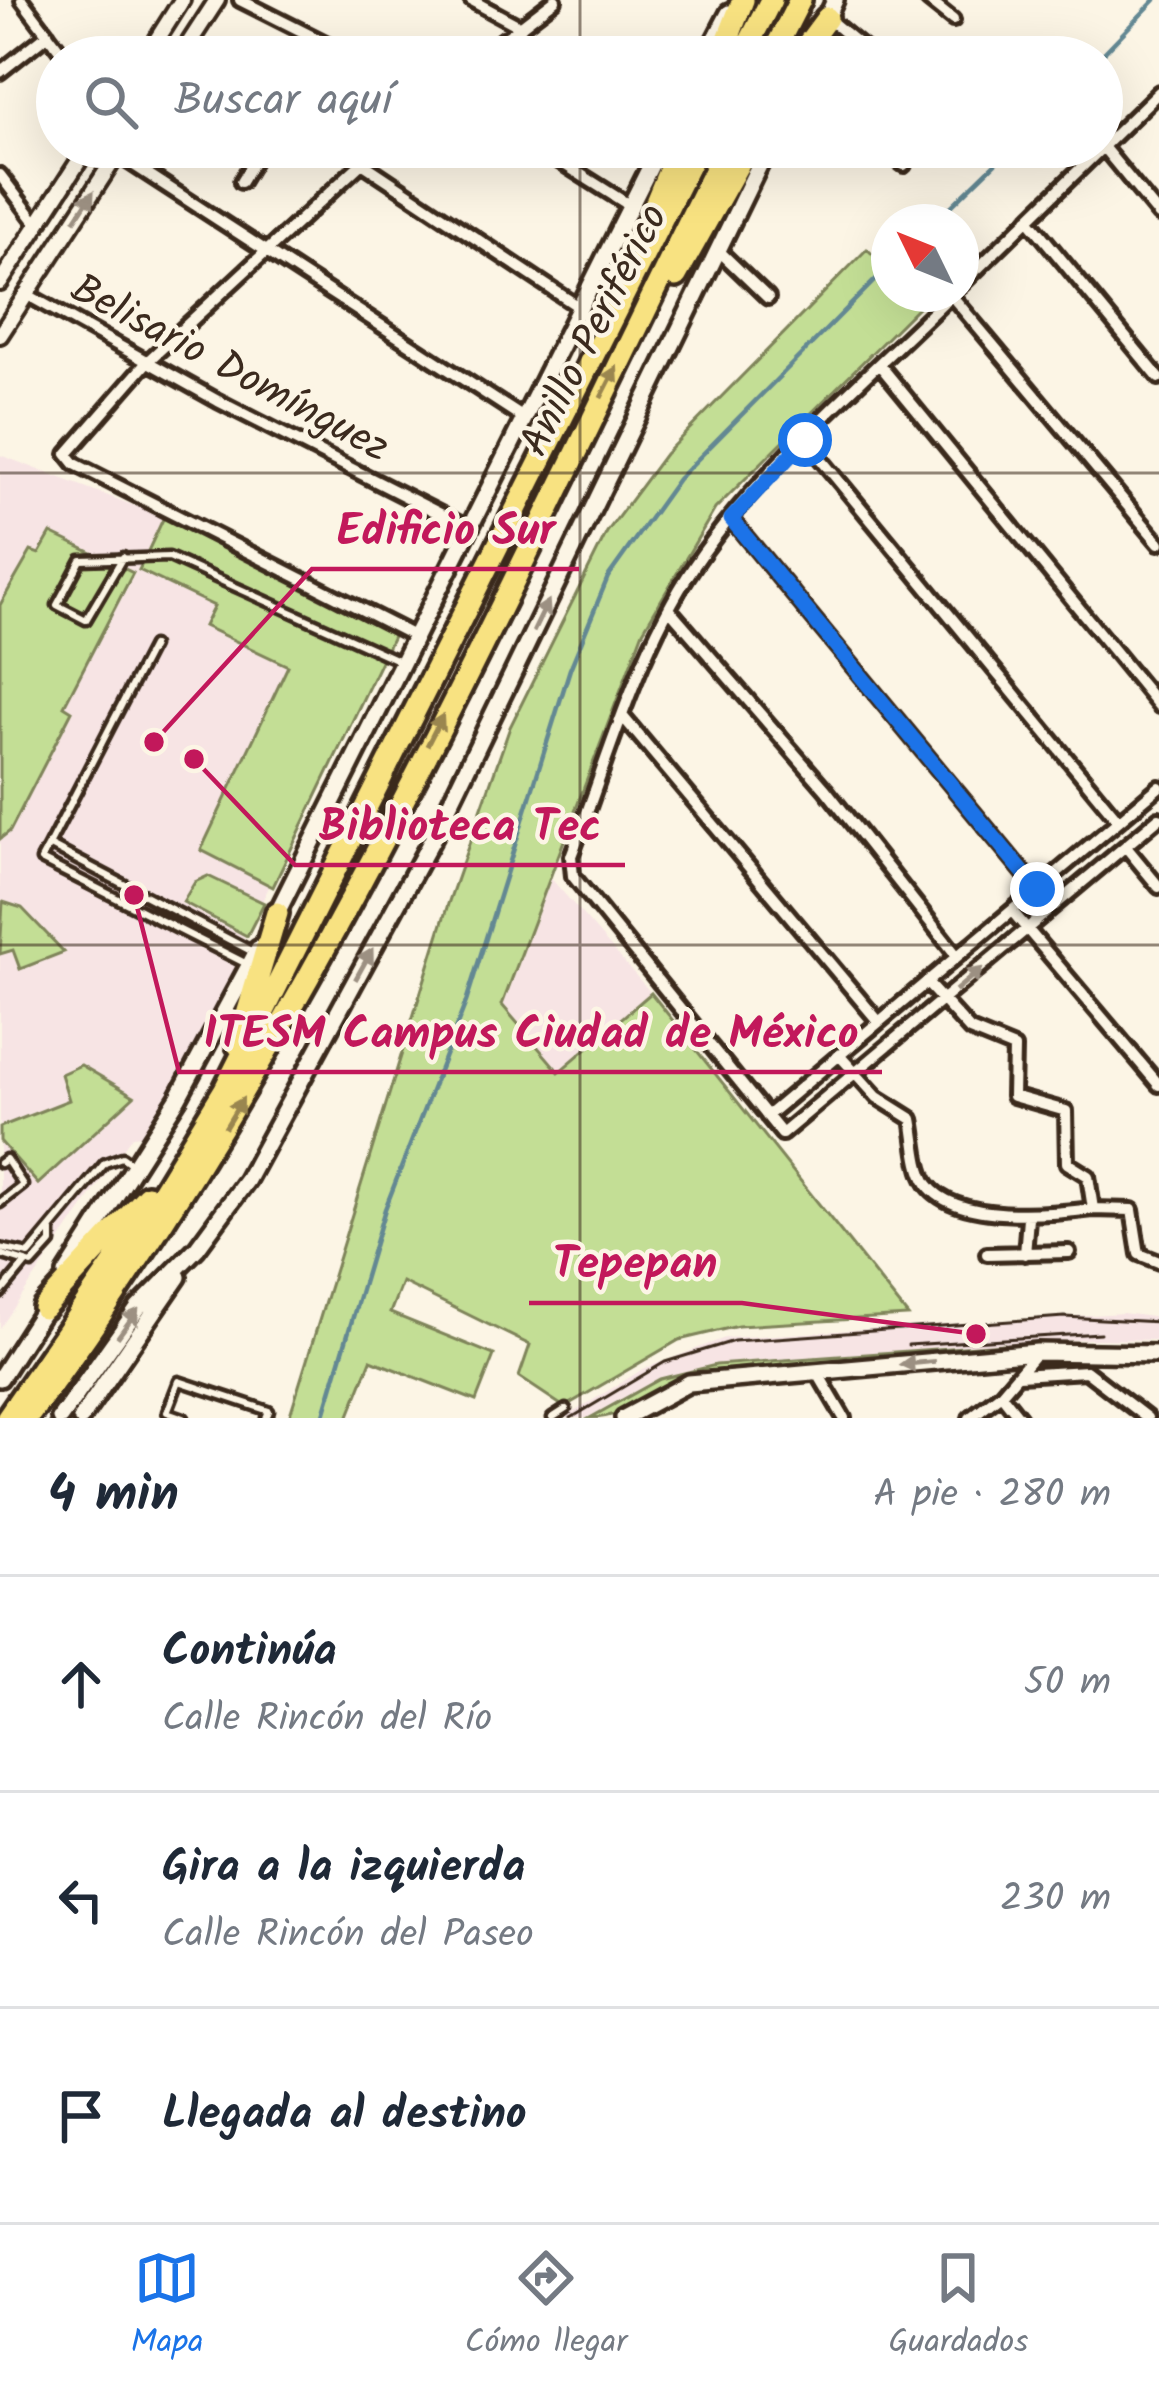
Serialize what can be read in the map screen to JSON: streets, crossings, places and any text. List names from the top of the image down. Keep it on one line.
{"streets":{"highway":["Anillo Periférico"],"street":["Belisario Domínguez"]},"places":["Edificio Sur","Biblioteca Tec","ITESM Campus Ciudad de México","Tepepan"],"north":"top left","page":{"search":"Buscar aquí","heading":["4 min","A pie · 280 m"],"list":[["Continúa","Calle Rincón del Río","50 m"],["Gira a la izquierda","Calle Rincón del Paseo","230 m"],"Llegada al destino"],"nav":["Mapa","Cómo llegar","Guardados"]}}
